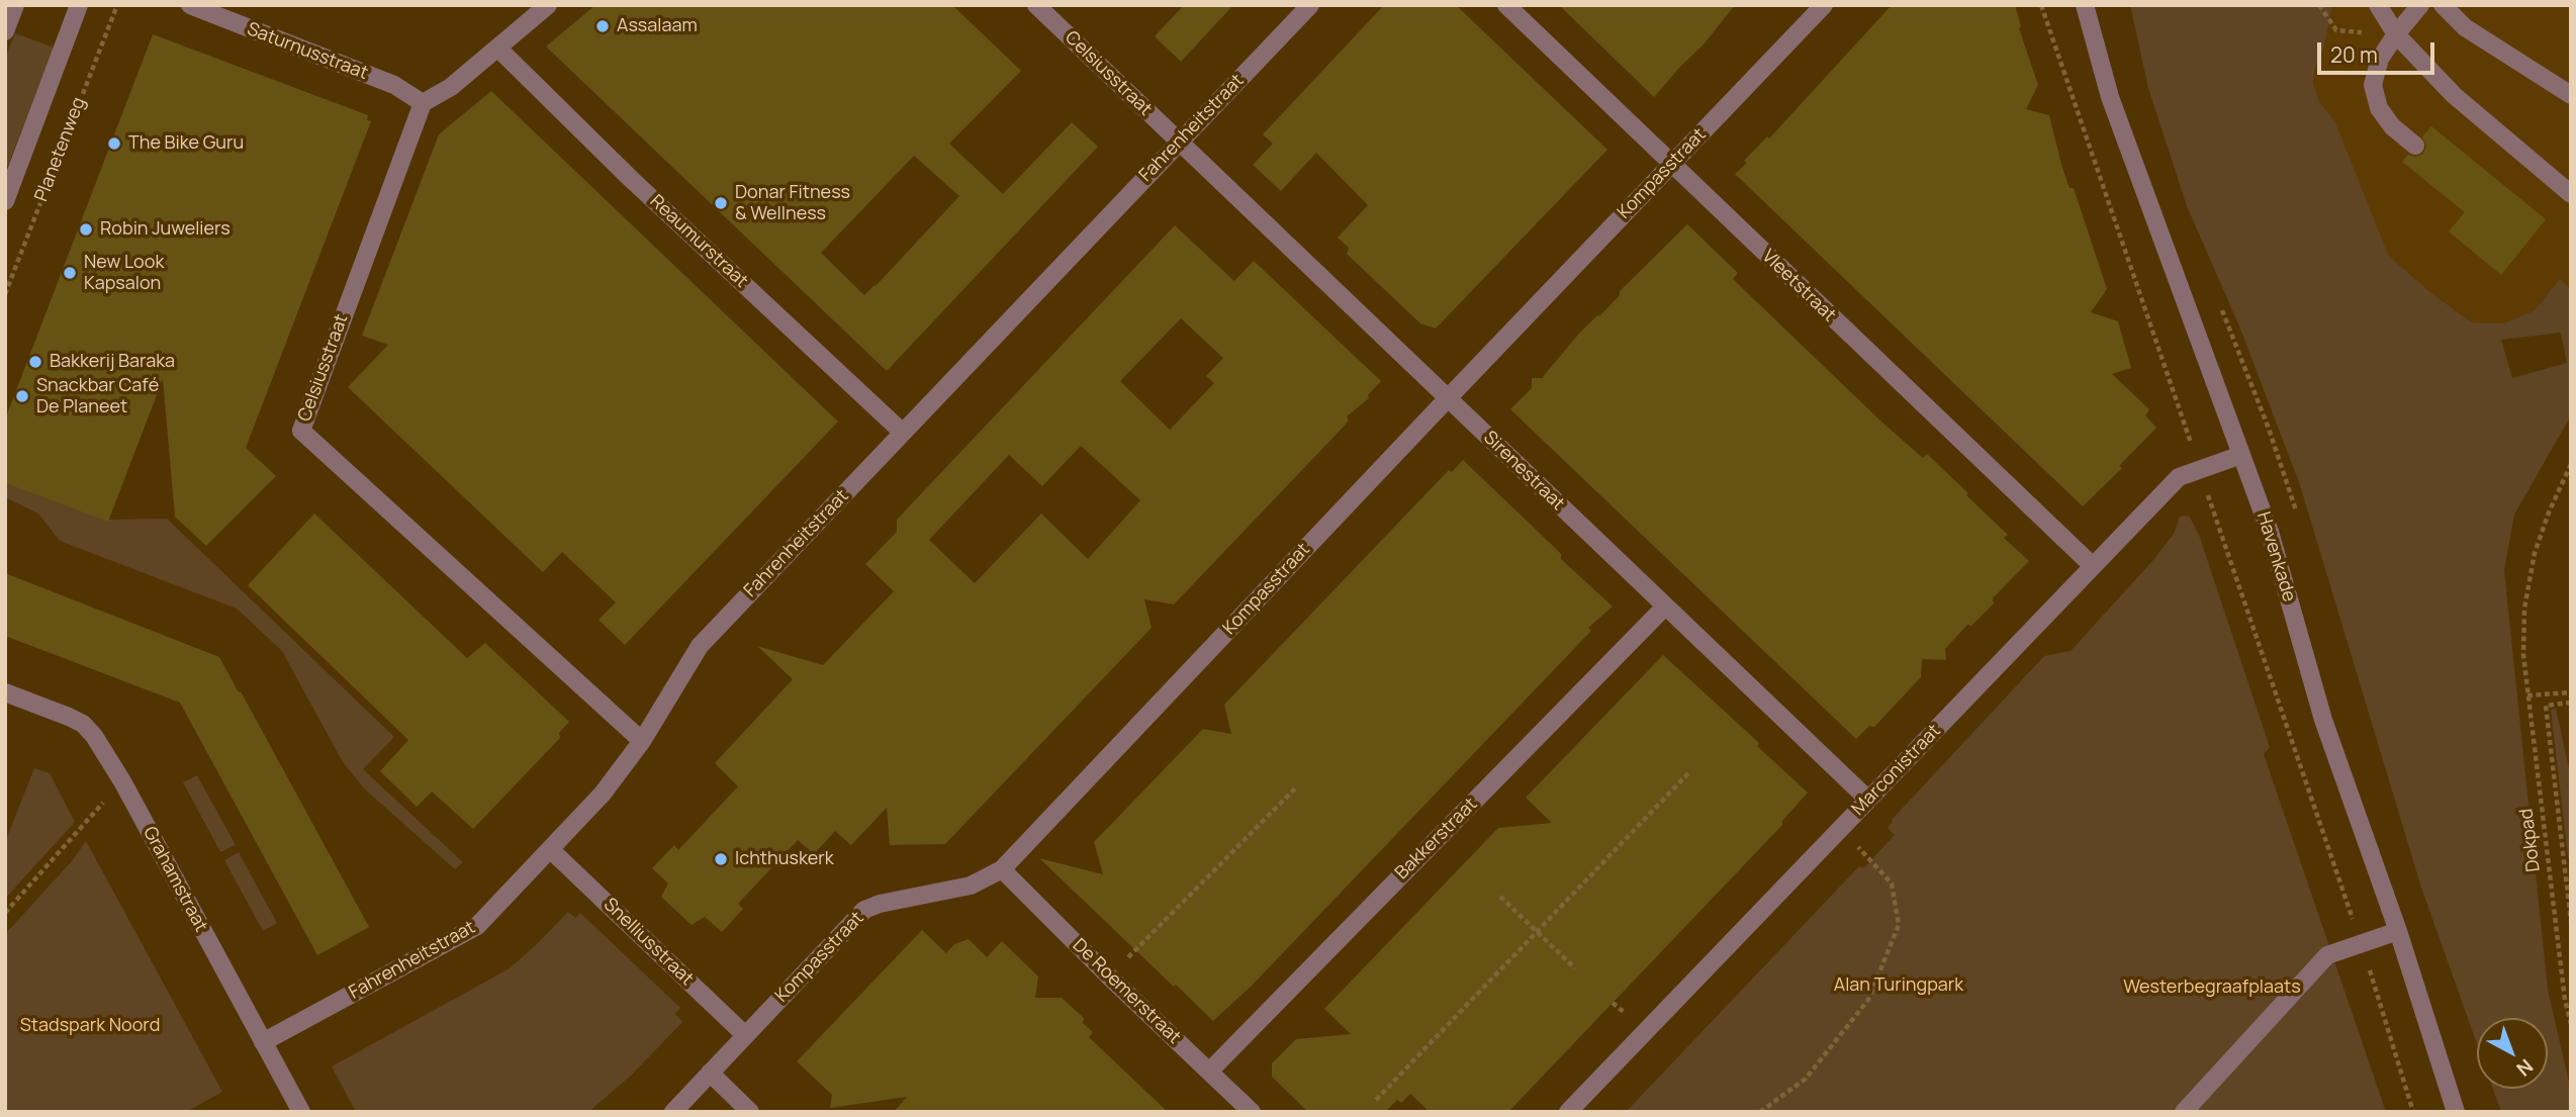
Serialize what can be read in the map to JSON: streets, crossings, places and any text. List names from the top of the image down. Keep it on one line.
{"streets":{"street":["Saturnusstraat","Celsiusstraat","Fahrenheitstraat","Planetenweg","Kompasstraat","Reaumurstraat","Vleetstraat","Sirenestraat","Havenkade","Marconistraat","Bakkerstraat","Grahamstraat","Snelliusstraat","De Roemerstraat"],"path":["Dokpad"]},"crossings":[["Saturnusstraat","Celsiusstraat"],["Celsiusstraat","Fahrenheitstraat"],["Celsiusstraat","Sirenestraat"],["Fahrenheitstraat","Reaumurstraat"],["Fahrenheitstraat","Sirenestraat"],["Fahrenheitstraat","Grahamstraat"],["Fahrenheitstraat","Snelliusstraat"],["Kompasstraat","Vleetstraat"],["Kompasstraat","Sirenestraat"],["Kompasstraat","Snelliusstraat"],["Kompasstraat","De Roemerstraat"],["Vleetstraat","Marconistraat"],["Sirenestraat","Marconistraat"],["Sirenestraat","Bakkerstraat"],["Havenkade","Marconistraat"],["Bakkerstraat","De Roemerstraat"]],"parks":["Alan Turingpark","Westerbegraafplaats","Stadspark Noord"],"places":["Assalaam","The Bike Guru","Donar Fitness & Wellness","Robin Juweliers","New Look Kapsalon","Bakkerij Baraka","Snackbar Café De Planeet","Ichthuskerk"],"scale_bar":"20 m","north":"bottom right"}
